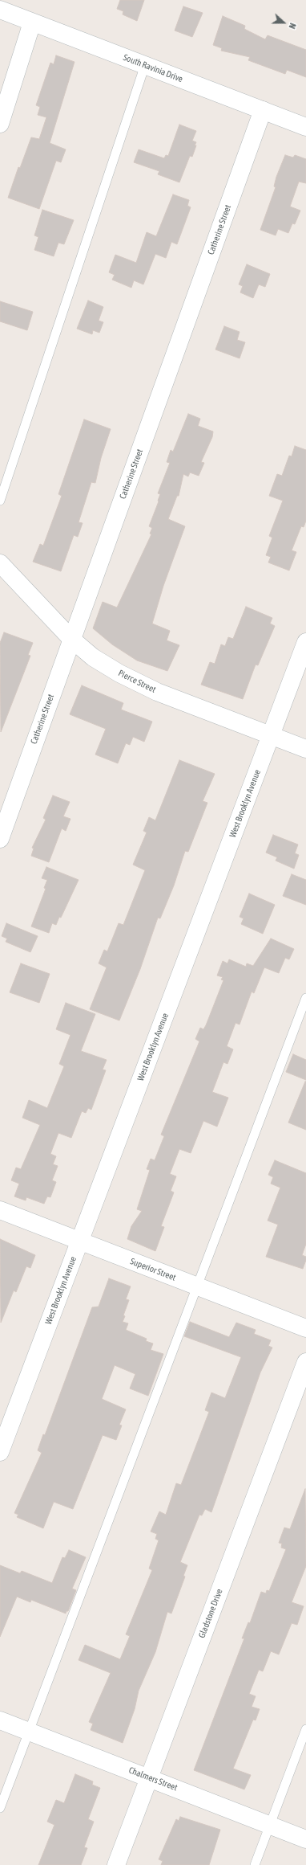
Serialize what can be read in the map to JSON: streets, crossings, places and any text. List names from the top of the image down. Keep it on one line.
{"streets":{"street":["South Ravinia Drive","Catherine Street","Pierce Street","West Brooklyn Avenue","Superior Street","Gladstone Drive","Chalmers Street"]},"crossings":[["South Ravinia Drive","Catherine Street"],["Catherine Street","Pierce Street"],["Pierce Street","West Brooklyn Avenue"],["West Brooklyn Avenue","Superior Street"],["Gladstone Drive","Chalmers Street"]],"north":"right"}
